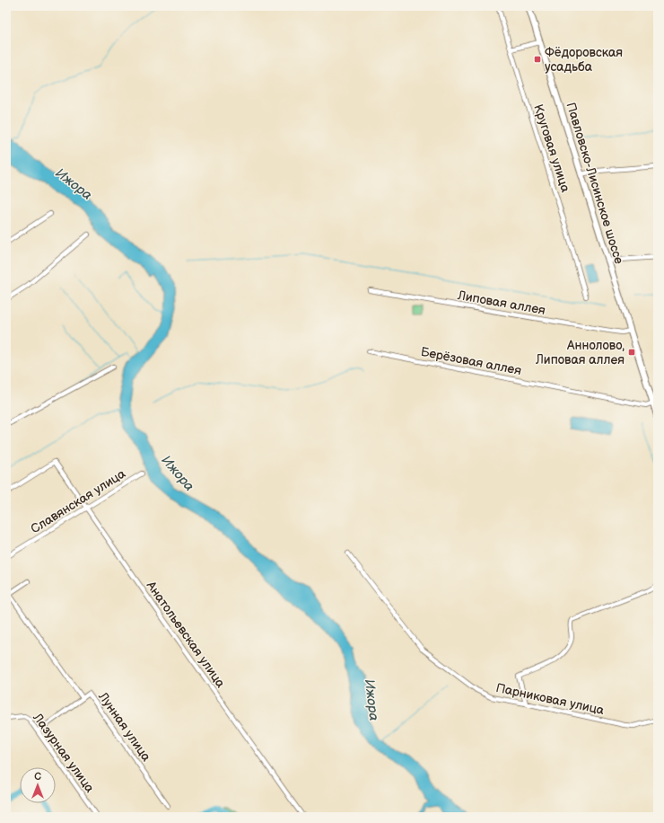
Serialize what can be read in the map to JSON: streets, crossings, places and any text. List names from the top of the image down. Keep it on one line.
{"streets":{"main road":["Павловско-Лисинское шоссе"],"street":["Круговая улица","Липовая аллея","Берёзовая аллея","Славянская улица","Анатольевская улица","Парниковая улица","Лунная улица","Лазурная улица"]},"crossings":[["Павловско-Лисинское шоссе","Липовая аллея"],["Павловско-Лисинское шоссе","Берёзовая аллея"],["Славянская улица","Анатольевская улица"],["Лунная улица","Лазурная улица"]],"water":["Ижора"],"places":{"transit":["Фёдоровская усадьба","Аннолово, Липовая аллея"]},"north":"top"}
